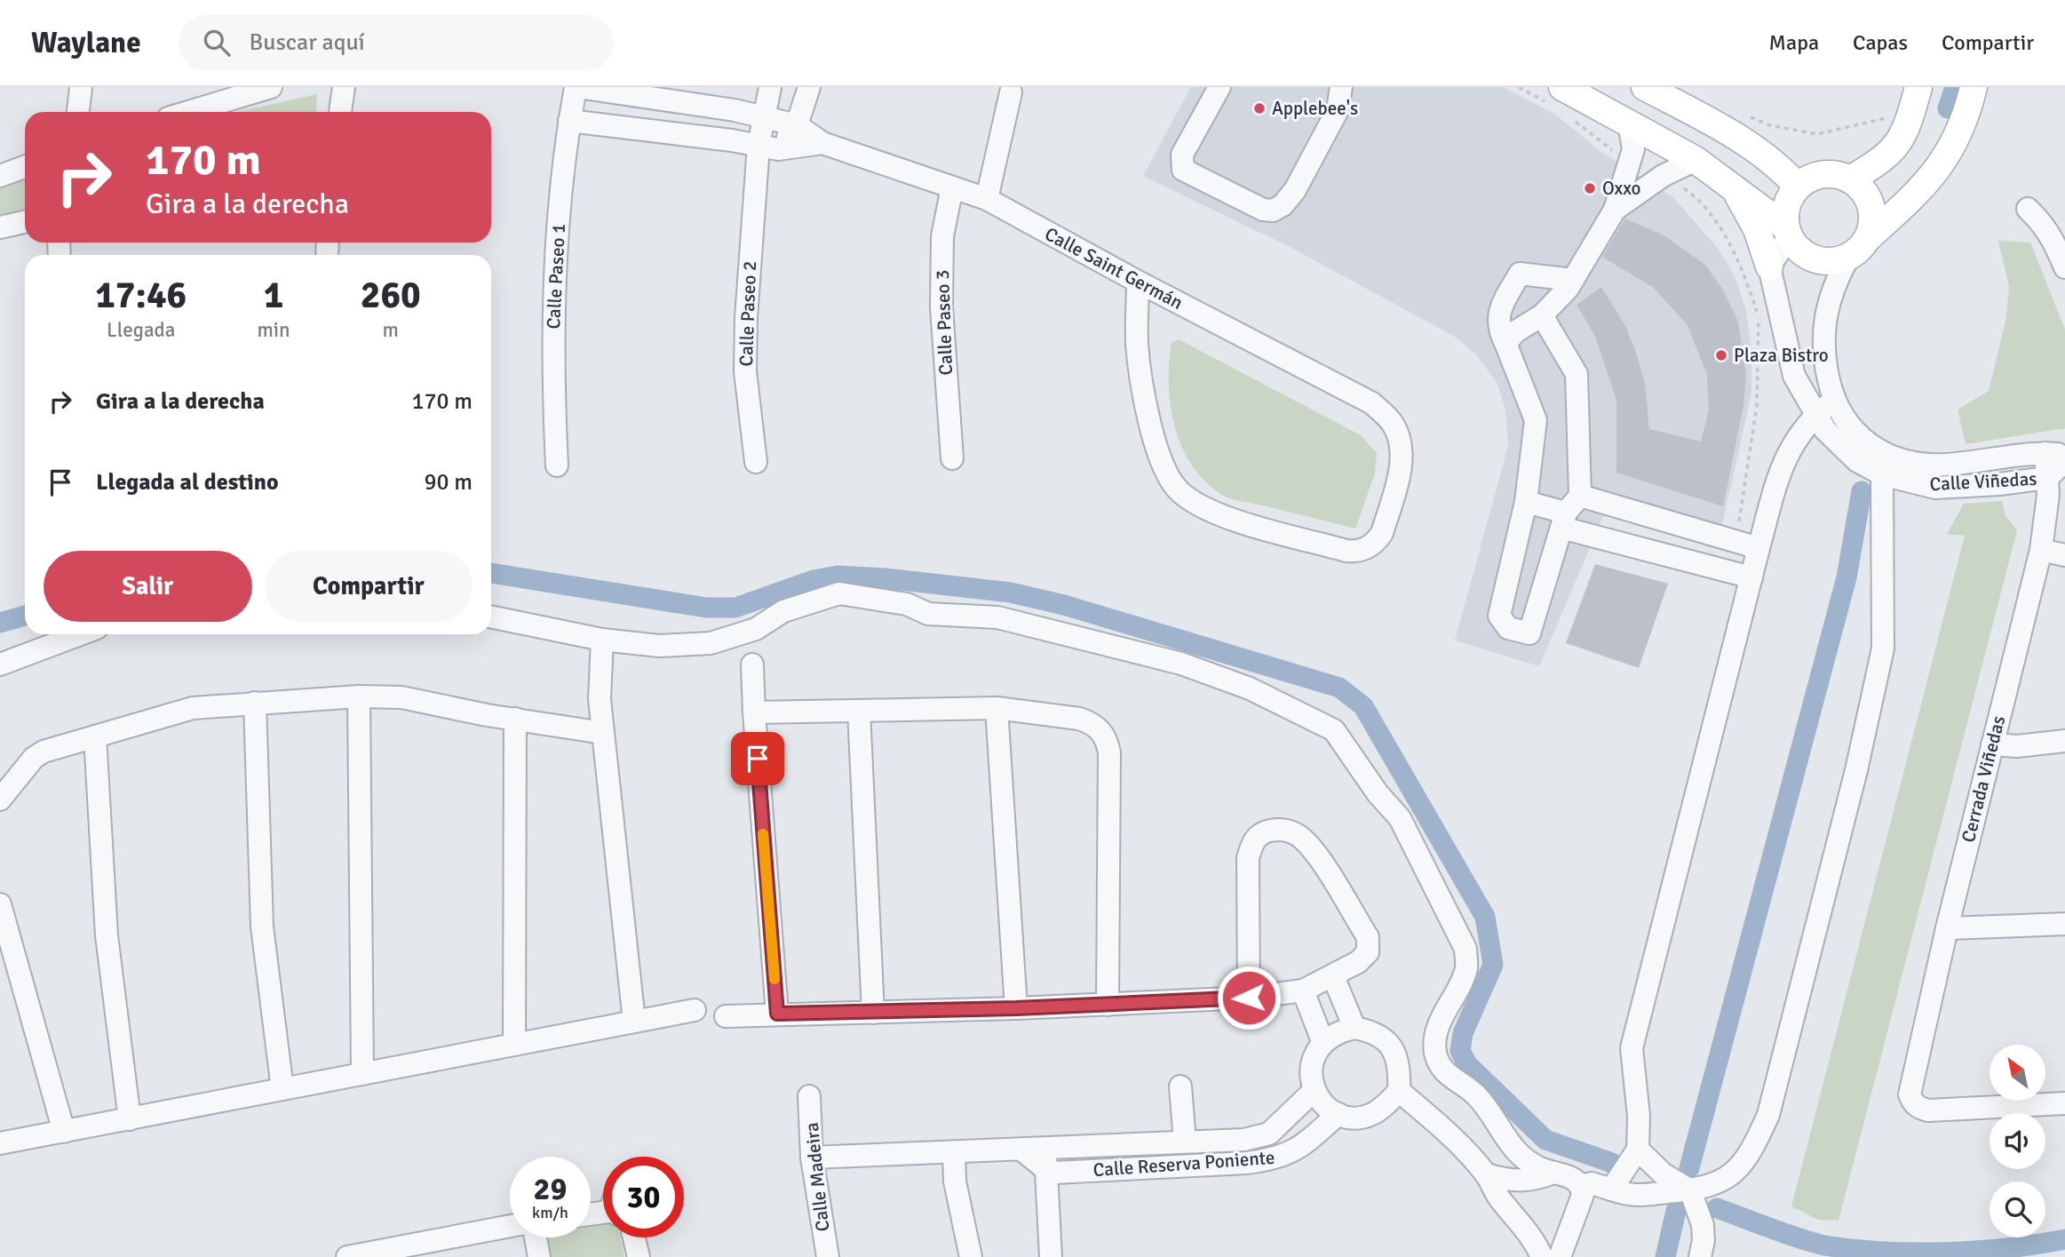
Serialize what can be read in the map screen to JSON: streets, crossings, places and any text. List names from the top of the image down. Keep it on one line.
{"streets":{"street":["Calle Saint Germán","Calle Paseo 1","Calle Paseo 2","Calle Paseo 3","Calle Viñedas","Cerrada Viñedas","Calle Reserva Poniente","Calle Madeira"]},"crossings":[["Calle Saint Germán","Calle Paseo 1"],["Calle Saint Germán","Calle Paseo 2"],["Calle Saint Germán","Calle Paseo 3"],["Calle Viñedas","Cerrada Viñedas"],["Calle Reserva Poniente","Calle Madeira"]],"places":["Applebee's","Oxxo","Plaza Bistro"],"north":"top left","page":{"header":"Waylane","search":"Buscar aquí","nav":["Mapa","Capas","Compartir"],"turn":["170 m","Gira a la derecha"],"eta":["17:46","Llegada","1","min","260","m"],"list":[{"name":"Gira a la derecha","value":"170 m"},{"name":"Llegada al destino","value":"90 m"}],"buttons":["Salir","Compartir"],"speed":"29 km/h","limit":"30"}}
